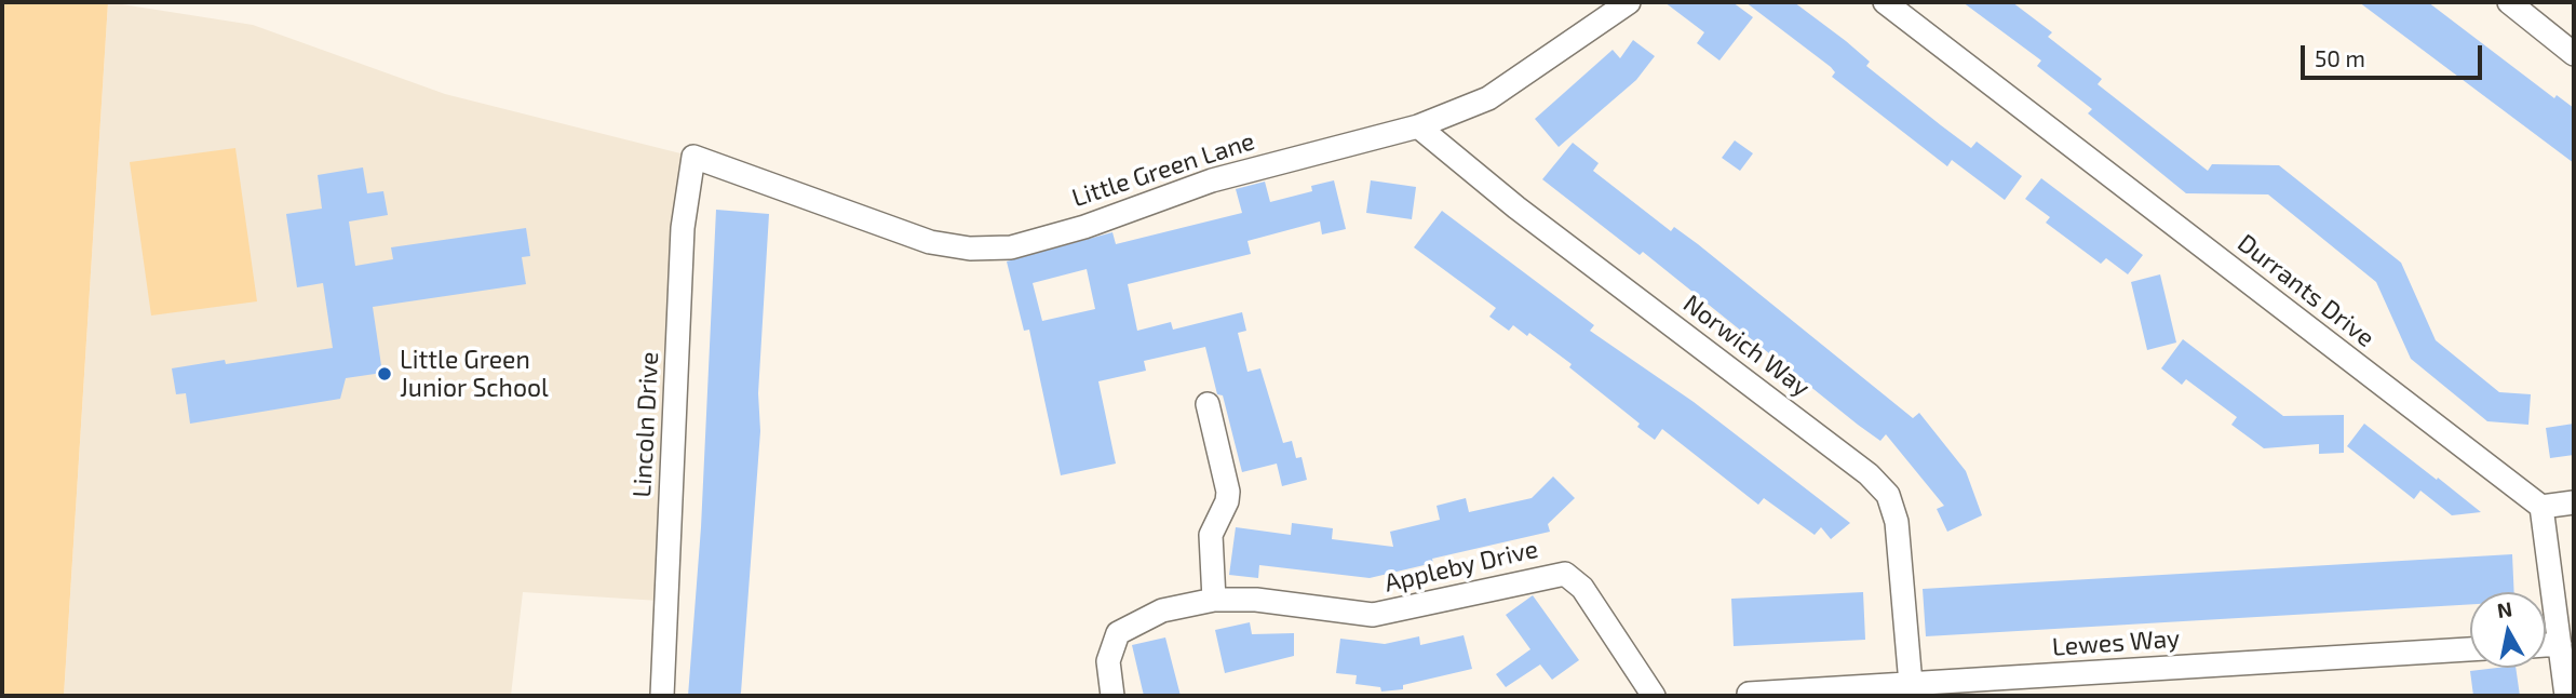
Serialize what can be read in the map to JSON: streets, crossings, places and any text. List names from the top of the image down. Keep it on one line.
{"streets":{"street":["Little Green Lane","Durrants Drive","Norwich Way","Lincoln Drive","Appleby Drive","Lewes Way"]},"crossings":[["Little Green Lane","Norwich Way"],["Little Green Lane","Lincoln Drive"],["Norwich Way","Lewes Way"]],"places":["Little Green Junior School"],"scale_bar":"50 m","north":"top"}
